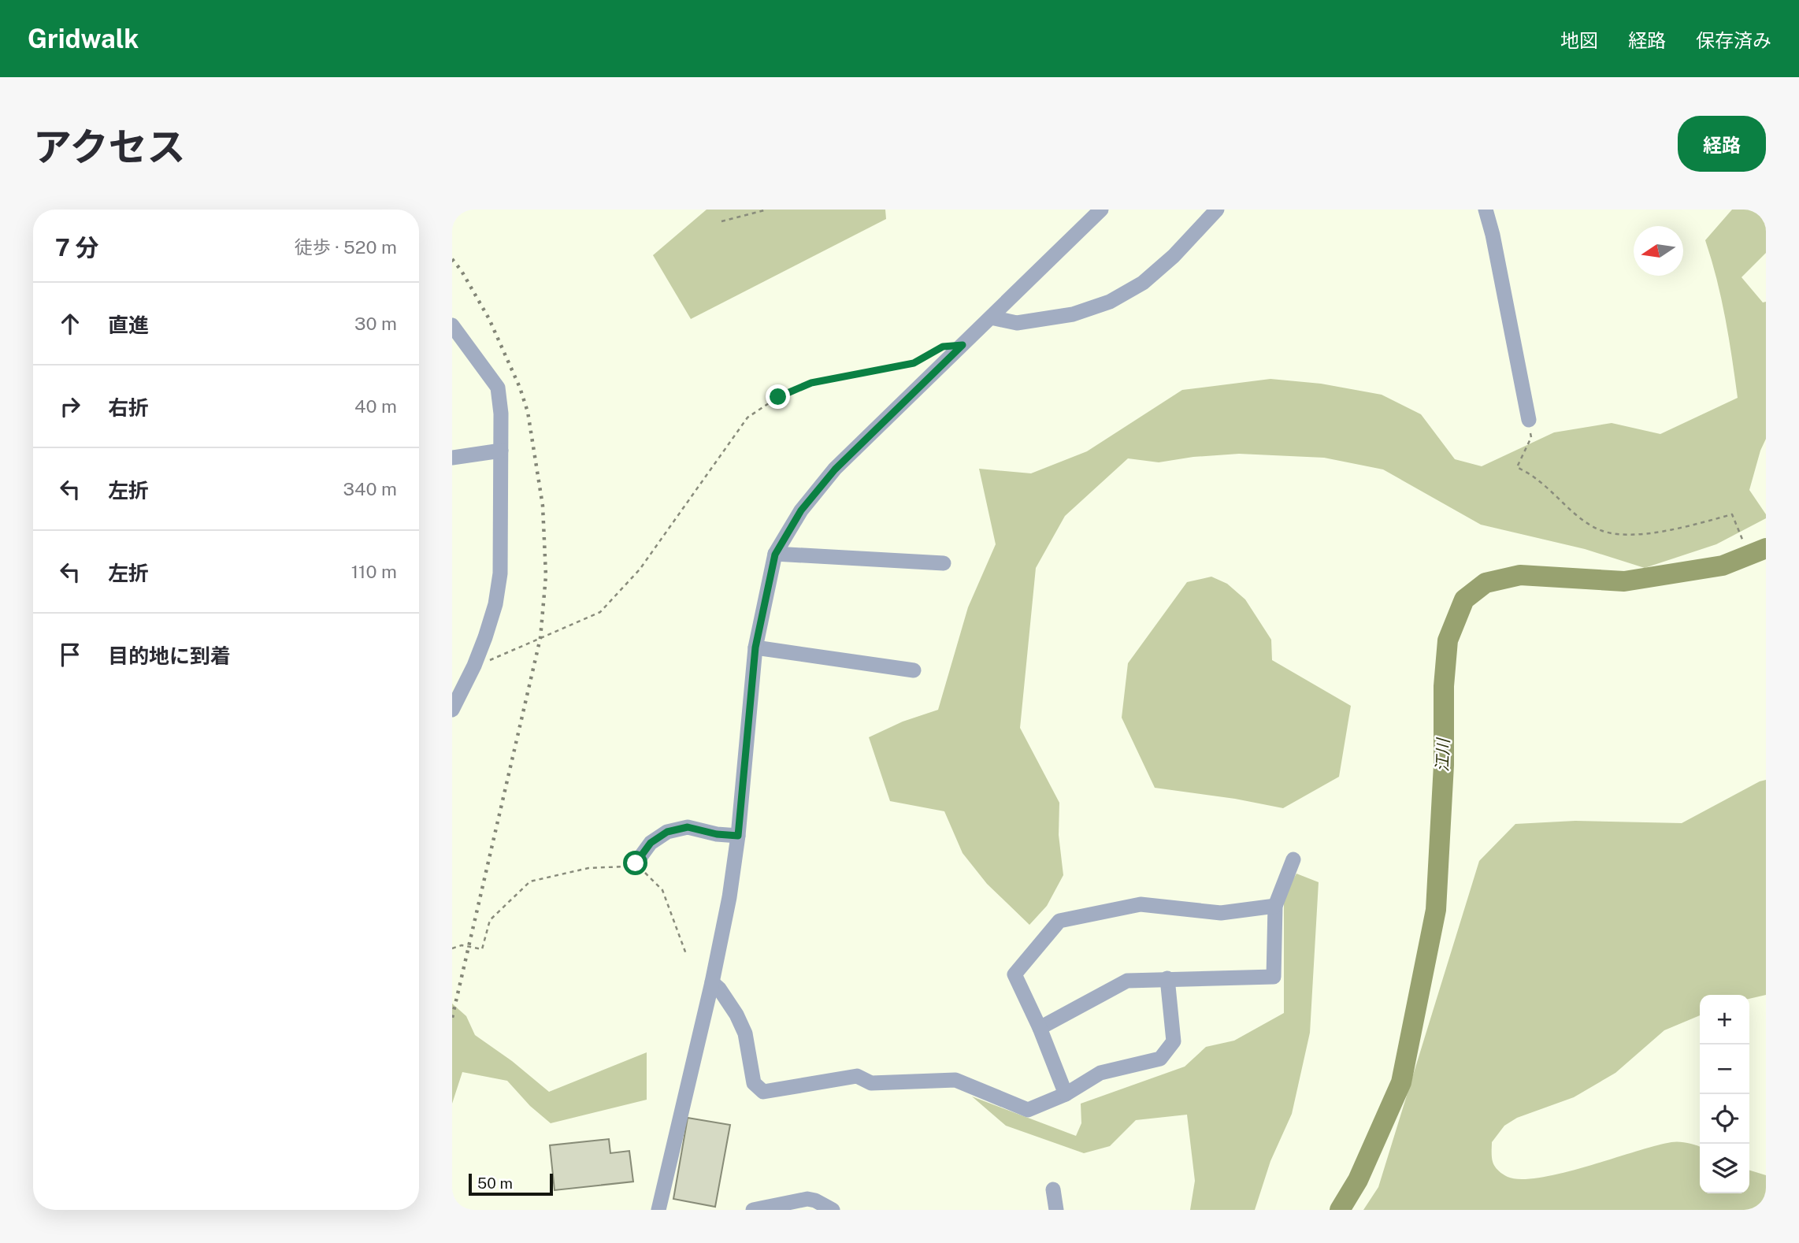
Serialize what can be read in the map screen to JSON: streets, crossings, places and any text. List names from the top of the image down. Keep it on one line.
{"water":["江川"],"scale_bar":"50 m","north":"left","page":{"header":"Gridwalk","nav":["地図","経路","保存済み"],"title":"アクセス","buttons":"経路","heading":["7 分","徒歩 · 520 m"],"list":[["直進","30 m"],["右折","40 m"],["左折","340 m"],["左折","110 m"],"目的地に到着"],"map_buttons":["+","−"],"scale":"50 m"}}
